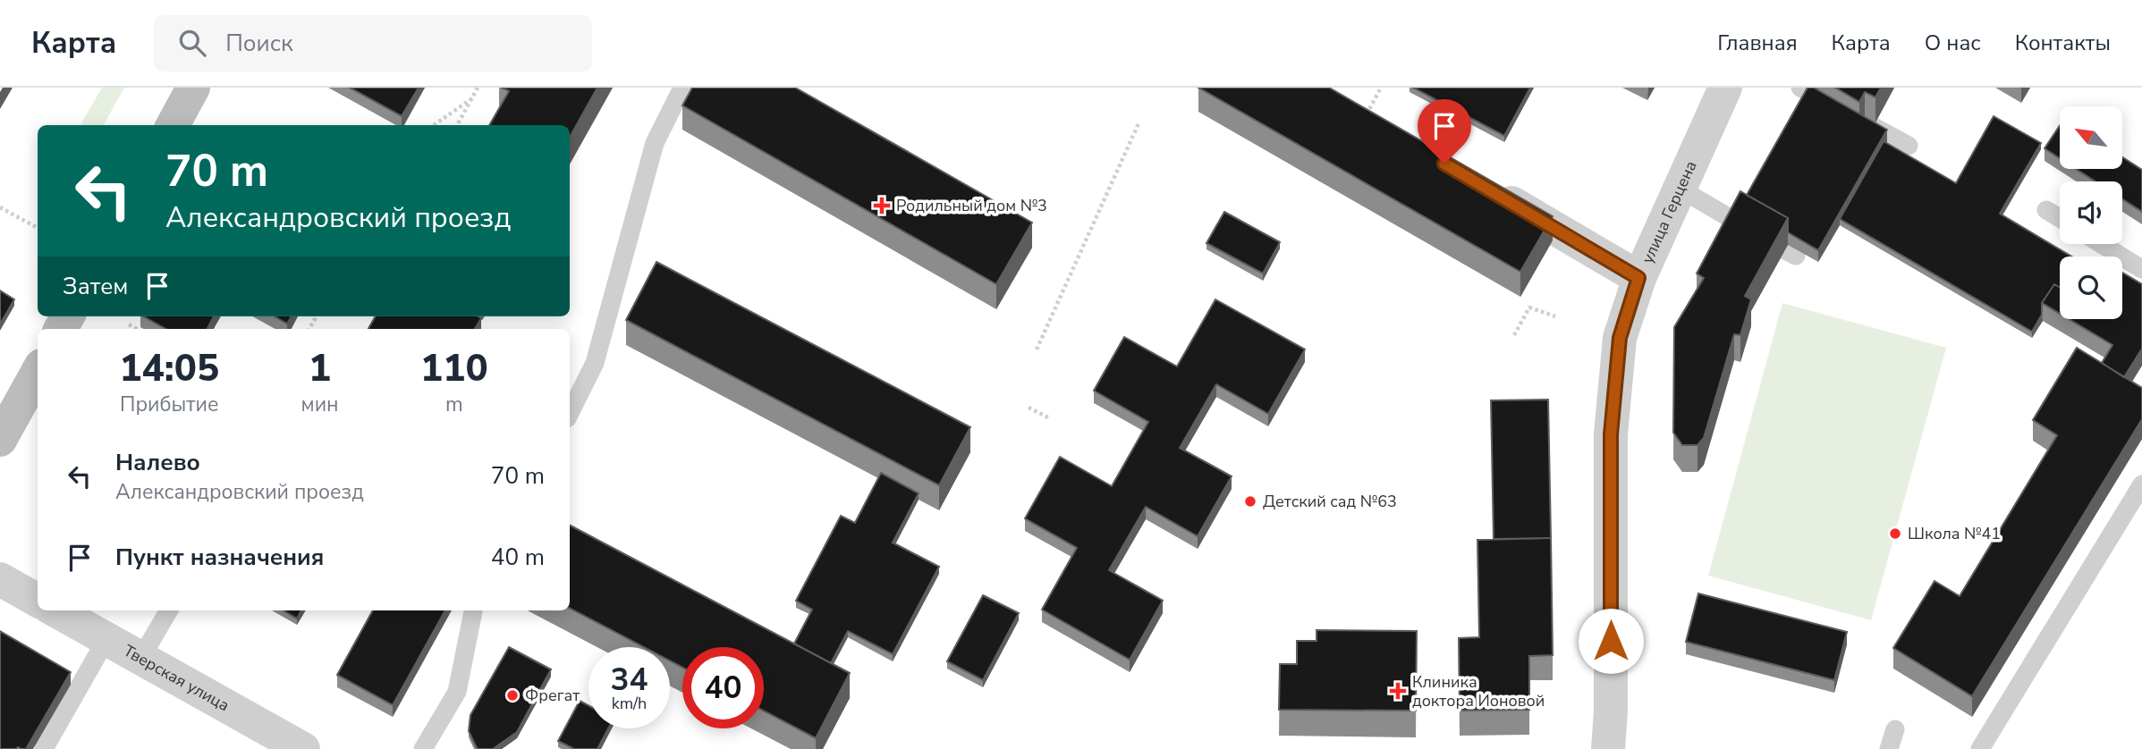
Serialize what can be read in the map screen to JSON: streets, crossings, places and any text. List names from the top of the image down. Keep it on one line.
{"streets":{"street":["улица Герцена","Тверская улица"]},"places":{"health":["Родильный дом №3","Клиника доктора Ионовой"],"other":["Детский сад №63","Школа №41","Фрегат"]},"north":"top left","page":{"header":"Карта","search":"Поиск","nav":["Главная","Карта","О нас","Контакты"],"turn":["70 m","Александровский проезд"],"then":"Затем","eta":["14:05","Прибытие","1","мин","110","m"],"list":[{"name":"Налево","note":"Александровский проезд","value":"70 m"},{"name":"Пункт назначения","value":"40 m"}],"speed":"34 km/h","limit":"40"}}
